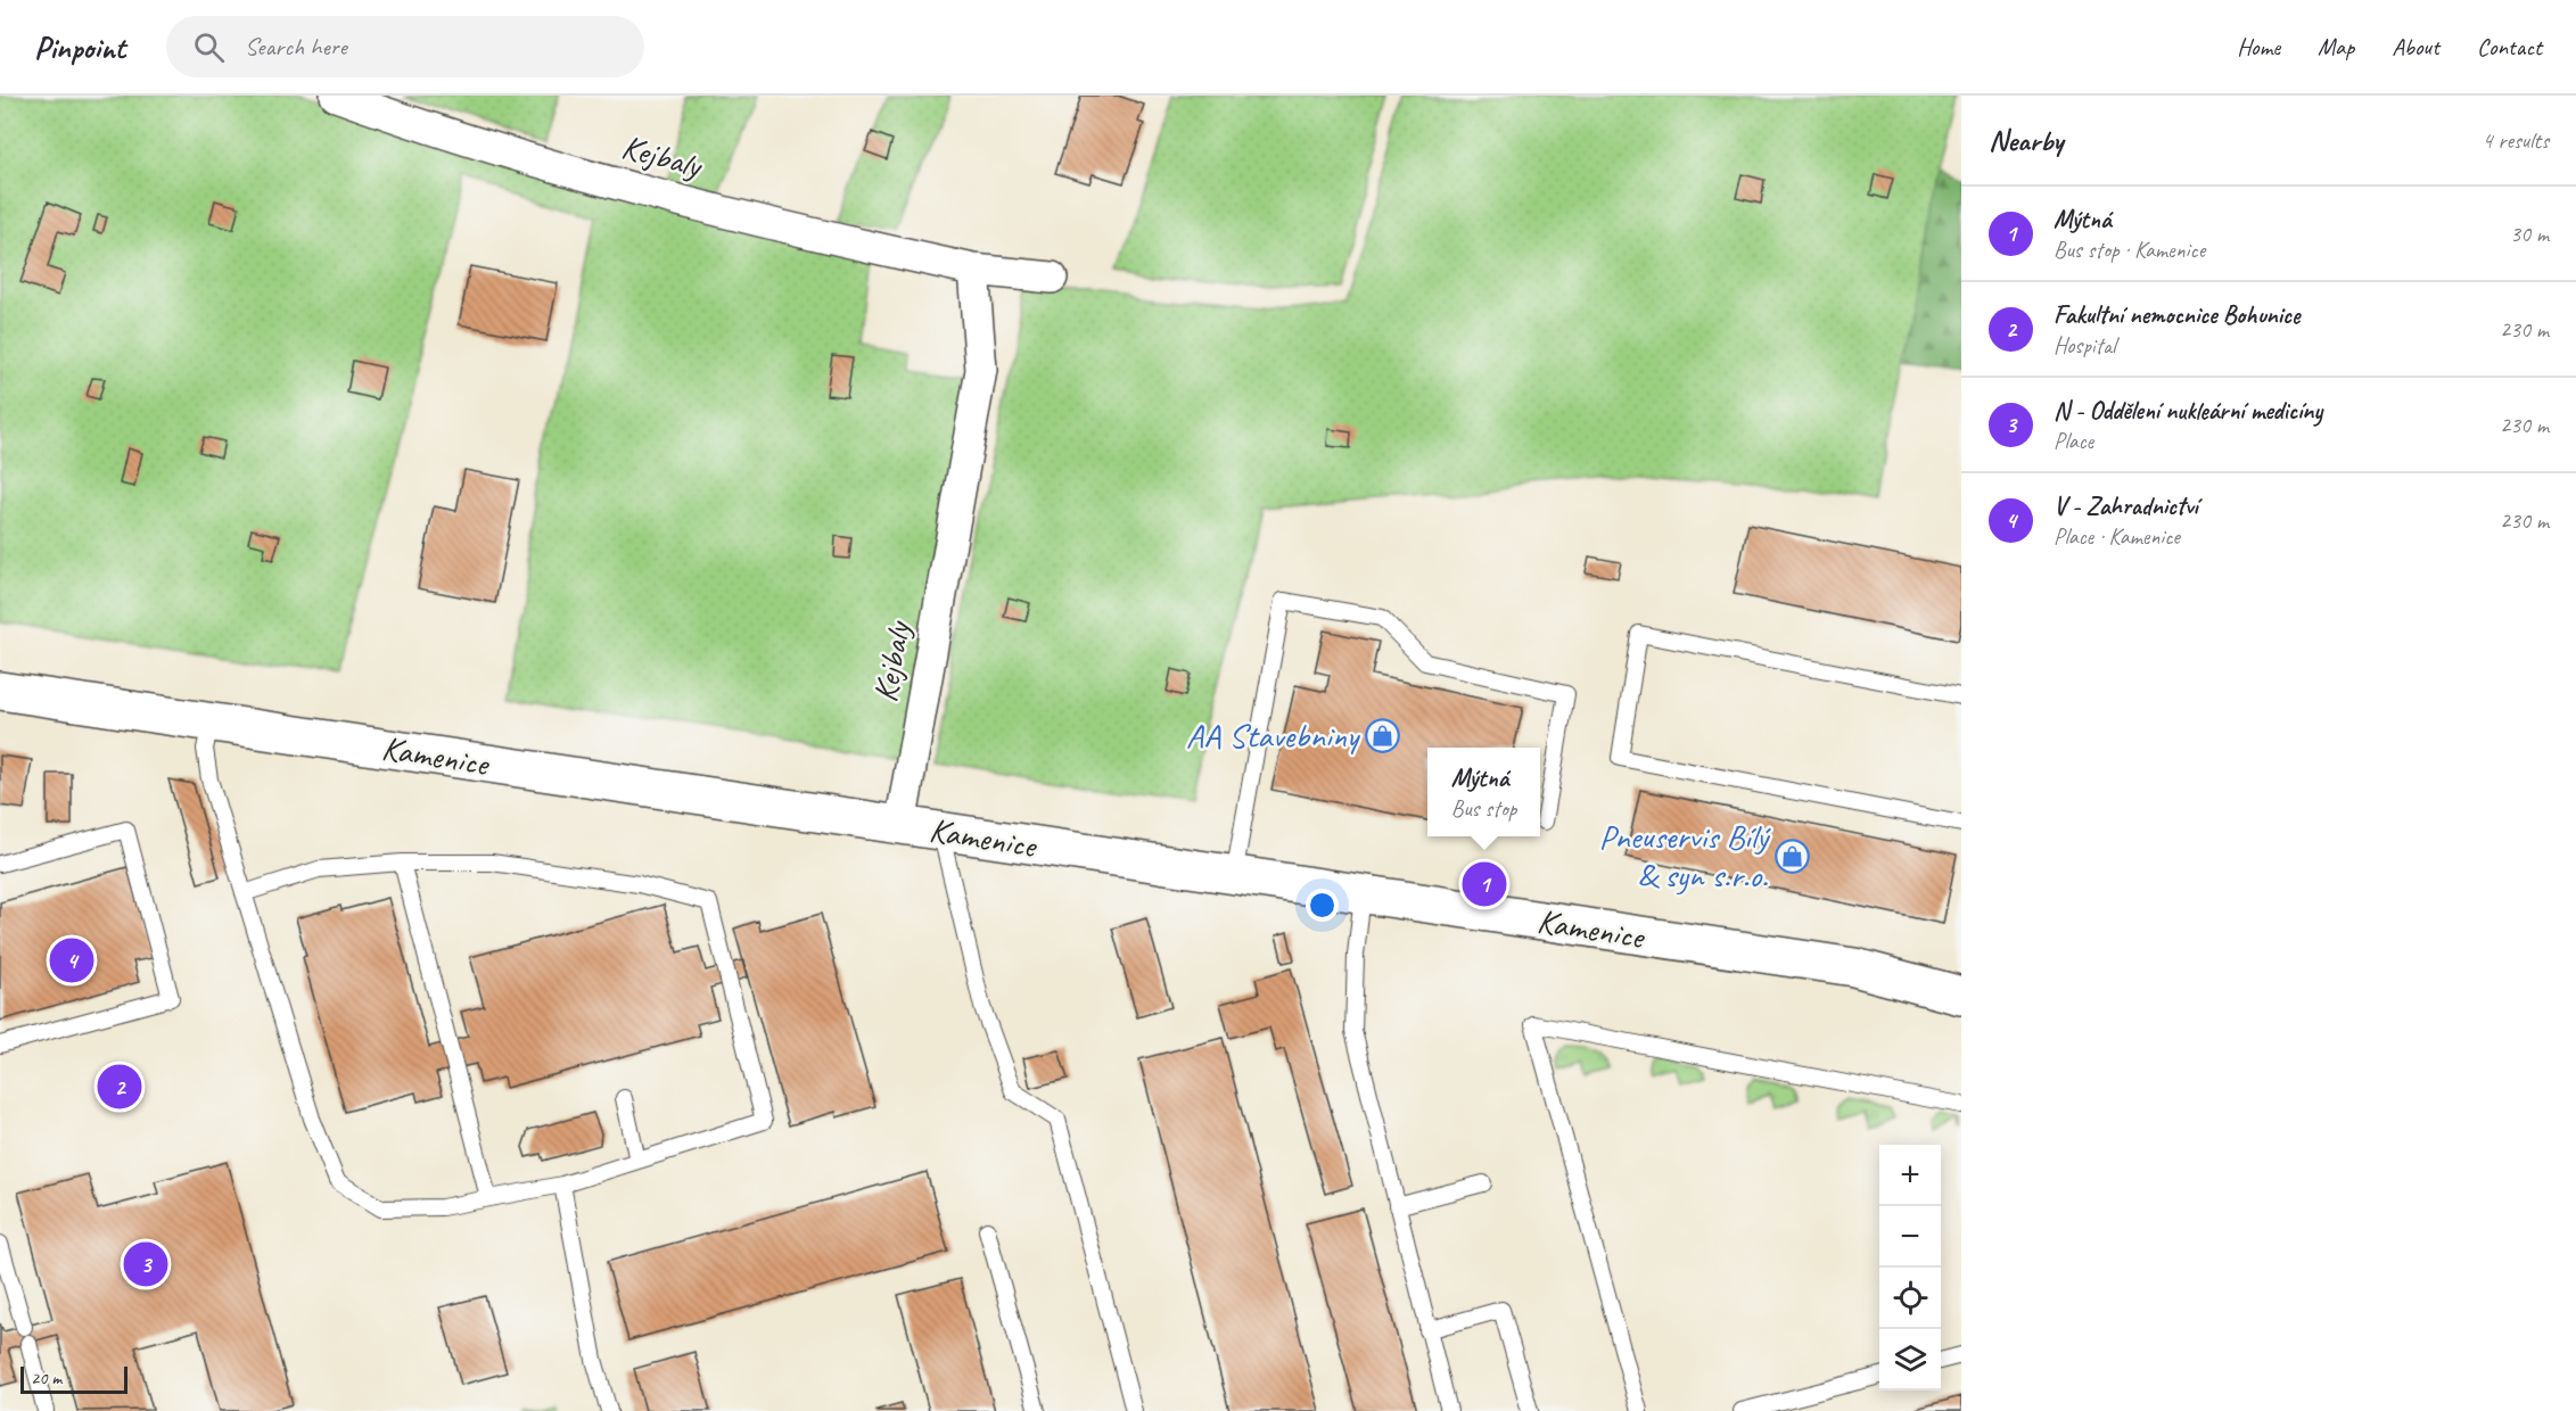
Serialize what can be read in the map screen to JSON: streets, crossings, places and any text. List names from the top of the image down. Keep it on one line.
{"streets":{"street":["Kejbaly","Kamenice"]},"crossings":[["Kejbaly","Kamenice"]],"places":{"shop":["AA Stavebniny","Pneuservis Bílý & syn s.r.o."]},"scale_bar":"20 m","page":{"header":"Pinpoint","search":"Search here","nav":["Home","Map","About","Contact"],"heading":["Nearby","4 results"],"list":[{"mark":"1","name":"Mýtná","note":"Bus stop · Kamenice","value":"30 m"},{"mark":"2","name":"Fakultní nemocnice Bohunice","note":"Hospital","value":"230 m"},{"mark":"3","name":"N - Oddělení nukleární medicíny","note":"Place","value":"230 m"},{"mark":"4","name":"V - Zahradnictví","note":"Place · Kamenice","value":"230 m"}],"popup":["Mýtná","Bus stop"],"pins":["1","4","2","3"],"map_buttons":["+","−"],"scale":"20 m"}}
